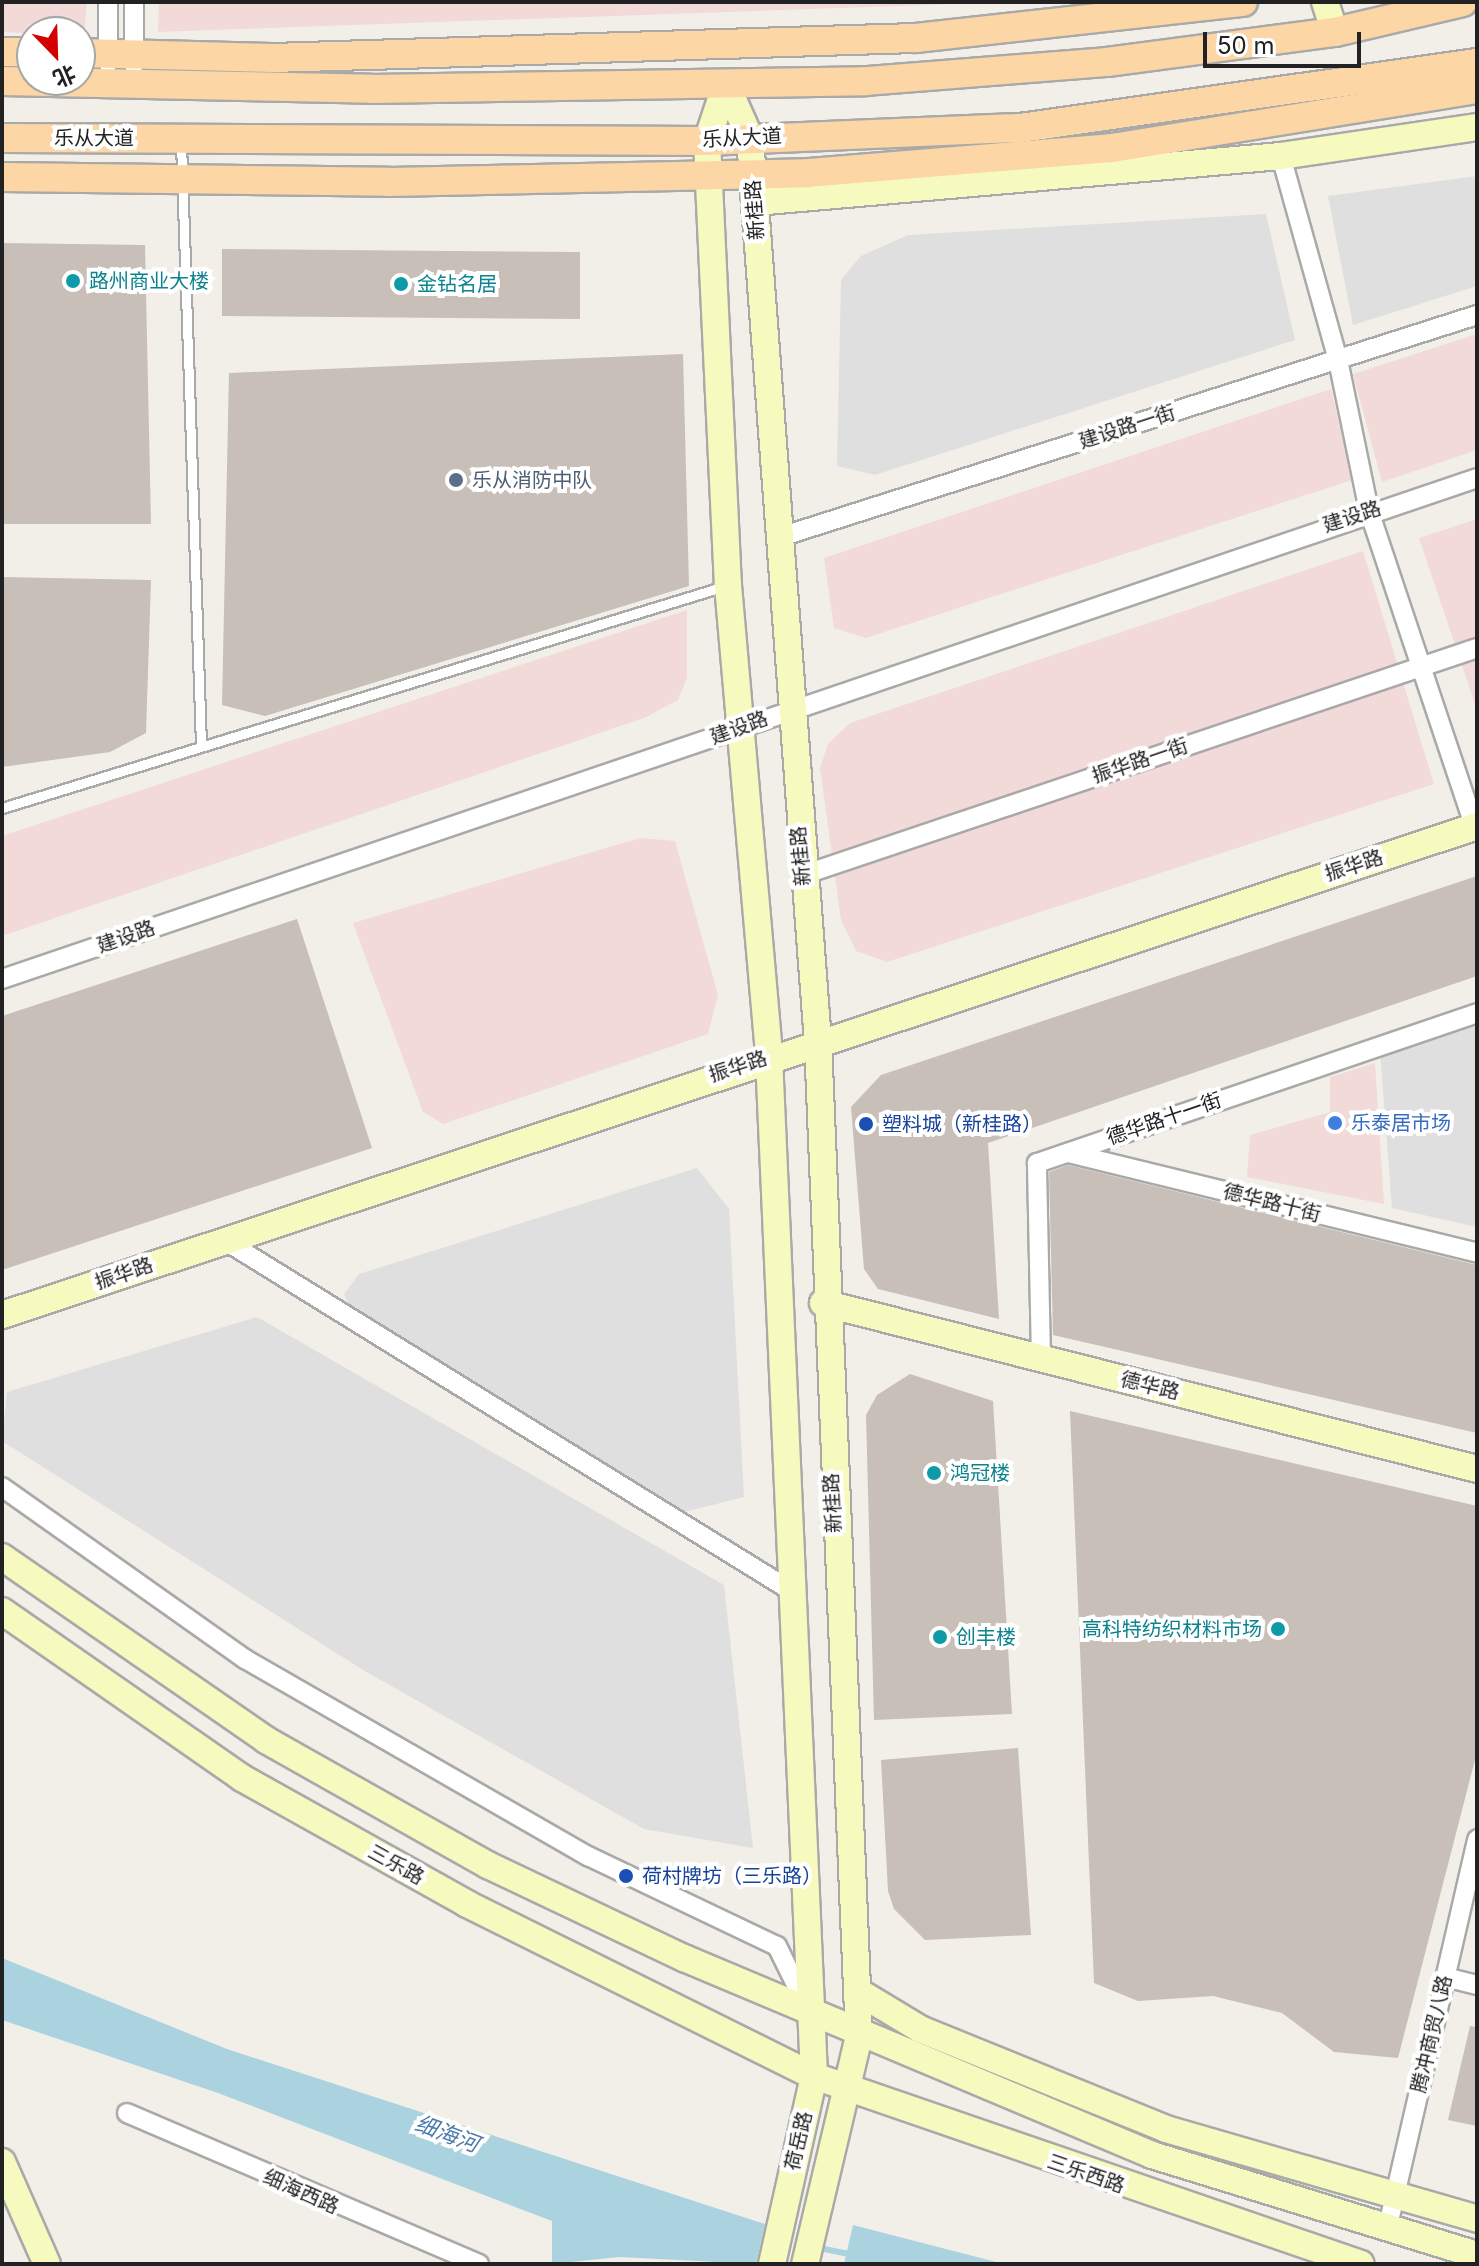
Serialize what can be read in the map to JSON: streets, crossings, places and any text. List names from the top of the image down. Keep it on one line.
{"streets":{"main road":["乐从大道"],"street":["新桂路","建设路一街","建设路","振华路一街","振华路","德华路十一街","德华路十街","德华路","三乐路","腾冲商贸八路","荷岳路","三乐西路","细海西路"]},"crossings":[["乐从大道","新桂路"],["新桂路","建设路一街"],["新桂路","建设路"],["新桂路","振华路一街"],["新桂路","振华路"],["新桂路","德华路"],["新桂路","荷岳路"],["德华路十一街","德华路十街"],["德华路十一街","德华路"],["三乐路","荷岳路"],["三乐路","三乐西路"],["荷岳路","三乐西路"]],"water":["细海河"],"places":["路州商业大楼","金钻名居","乐从消防中队","乐泰居市场","塑料城（新桂路）","鸿冠楼","高科特纺织材料市场","创丰楼","荷村牌坊（三乐路）"],"scale_bar":"50 m","north":"bottom right"}
